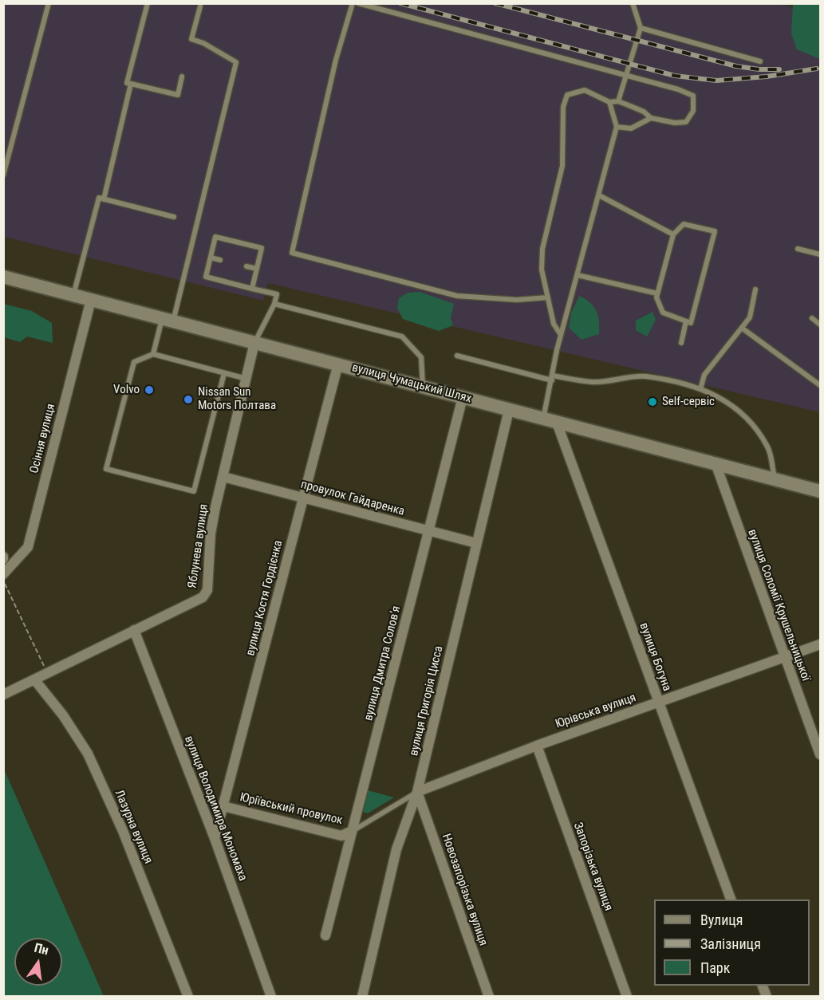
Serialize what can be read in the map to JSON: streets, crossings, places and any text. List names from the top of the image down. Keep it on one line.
{"streets":{"main road":["вулиця Чумацький Шлях"],"street":["Осіння вулиця","провулок Гайдаренка","Яблунева вулиця","вулиця Костя Гордієнка","вулиця Соломії Крушельницької","вулиця Богуна","вулиця Дмитра Соловʼя","вулиця Григорія Цисса","Юрівська вулиця","вулиця Володимира Мономаха","Юріївський провулок","Лазурна вулиця","Запорізька вулиця","Новозапорізька вулиця"]},"crossings":[["вулиця Чумацький Шлях","Осіння вулиця"],["вулиця Чумацький Шлях","Яблунева вулиця"],["вулиця Чумацький Шлях","вулиця Костя Гордієнка"],["вулиця Чумацький Шлях","вулиця Соломії Крушельницької"],["вулиця Чумацький Шлях","вулиця Богуна"],["вулиця Чумацький Шлях","вулиця Дмитра Соловʼя"],["вулиця Чумацький Шлях","вулиця Григорія Цисса"],["провулок Гайдаренка","Яблунева вулиця"],["провулок Гайдаренка","вулиця Костя Гордієнка"],["провулок Гайдаренка","вулиця Дмитра Соловʼя"],["провулок Гайдаренка","вулиця Григорія Цисса"],["Яблунева вулиця","вулиця Володимира Мономаха"],["Яблунева вулиця","Лазурна вулиця"],["вулиця Костя Гордієнка","вулиця Володимира Мономаха"],["вулиця Костя Гордієнка","Юріївський провулок"],["вулиця Соломії Крушельницької","Юрівська вулиця"],["вулиця Богуна","Юрівська вулиця"],["вулиця Дмитра Соловʼя","Юріївський провулок"],["вулиця Григорія Цисса","Юрівська вулиця"],["вулиця Григорія Цисса","Новозапорізька вулиця"],["Юрівська вулиця","Запорізька вулиця"],["Юрівська вулиця","Новозапорізька вулиця"]],"places":["Volvo","Nissan Sun Motors Полтава","Self-сервіс"],"legend":["Вулиця","Залізниця","Парк"],"north":"top"}
